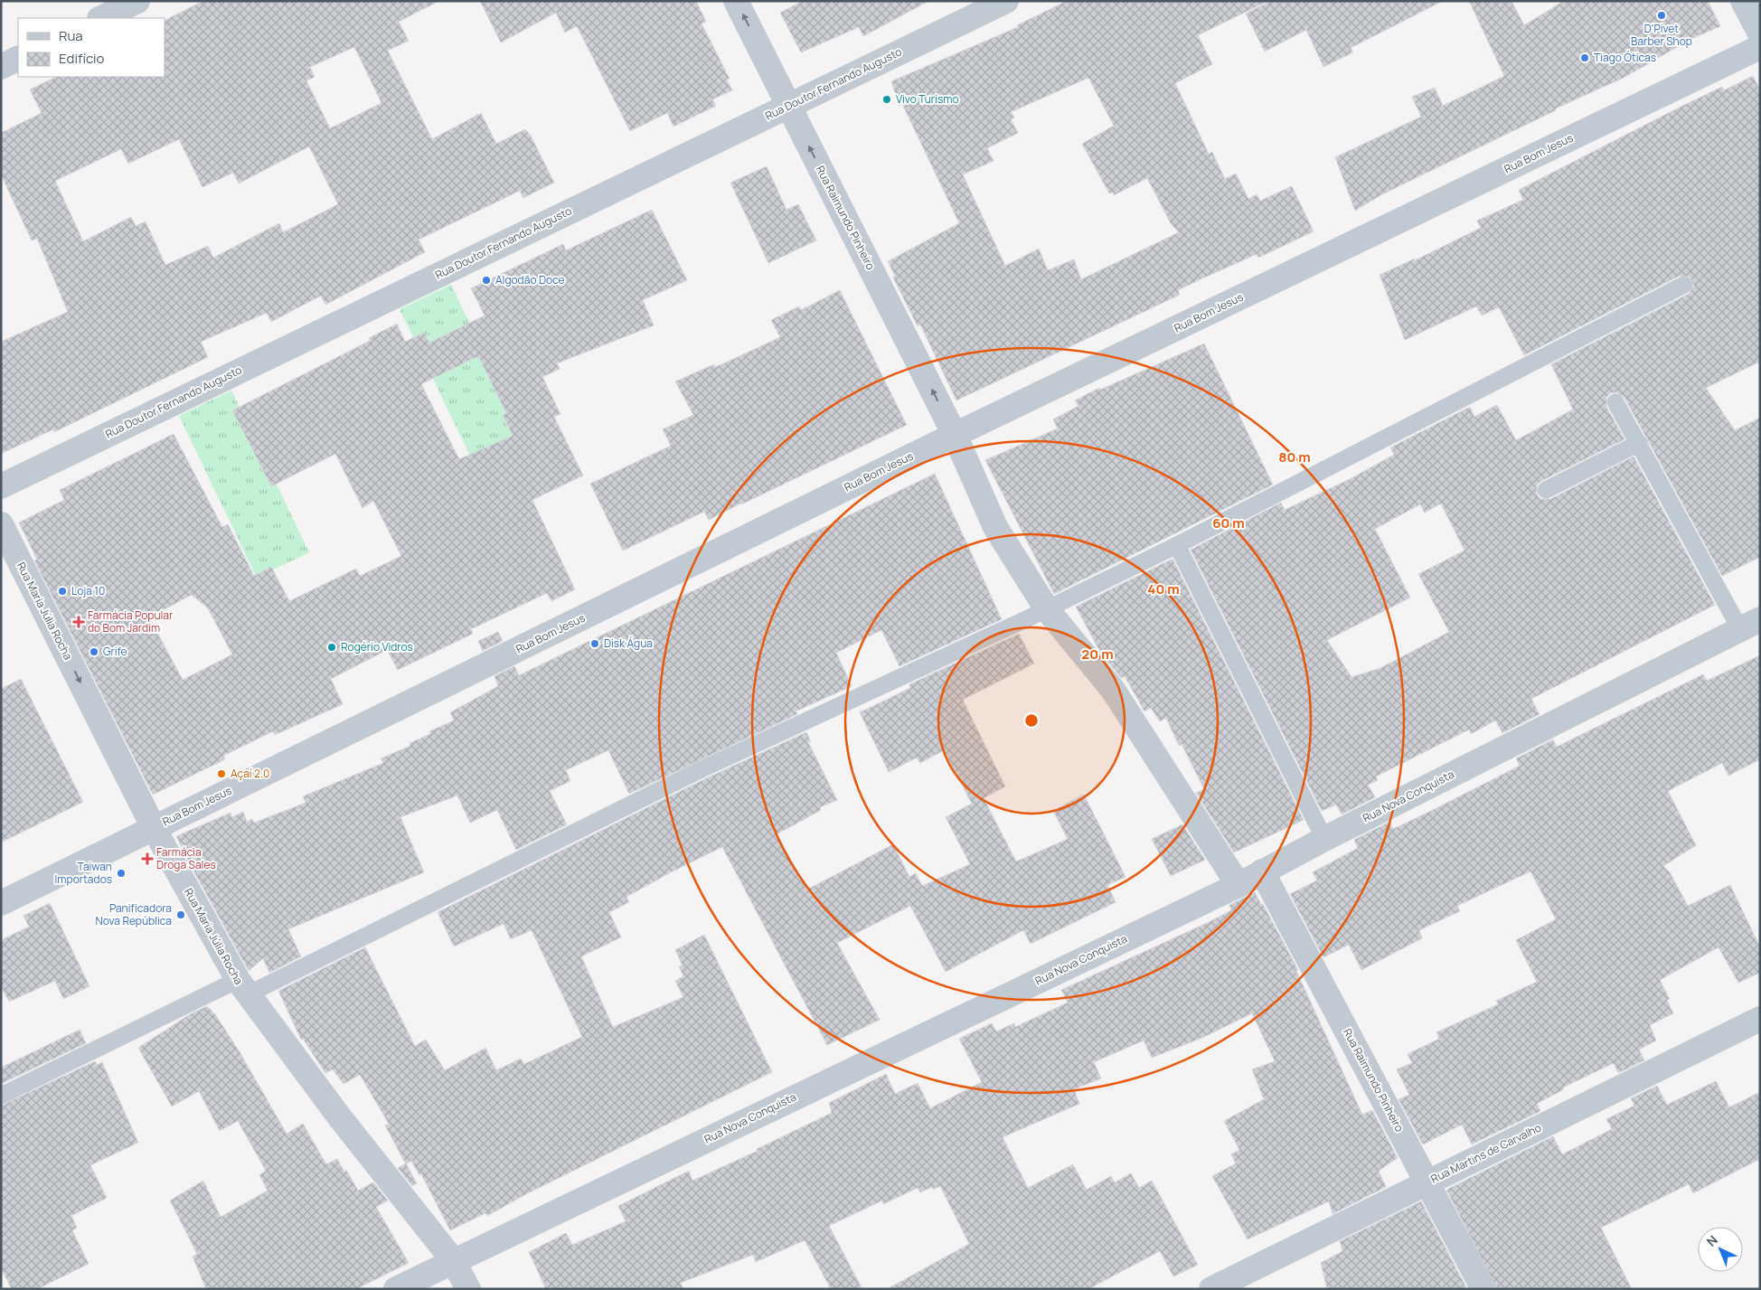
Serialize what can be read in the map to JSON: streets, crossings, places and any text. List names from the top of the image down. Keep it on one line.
{"streets":{"street":["Rua Doutor Fernando Augusto","Rua Bom Jesus","Rua Raimundo Pinheiro","Rua Maria Júlia Rocha","Rua Nova Conquista","Rua Martins de Carvalho"]},"crossings":[["Rua Doutor Fernando Augusto","Rua Raimundo Pinheiro"],["Rua Bom Jesus","Rua Raimundo Pinheiro"],["Rua Bom Jesus","Rua Maria Júlia Rocha"],["Rua Raimundo Pinheiro","Rua Nova Conquista"],["Rua Raimundo Pinheiro","Rua Martins de Carvalho"],["Rua Maria Júlia Rocha","Rua Nova Conquista"]],"one_way":["Rua Maria Júlia Rocha"],"places":{"other":["D'Pivet Barber Shop","Tiago Óticas","Vivo Turismo","Algodão Doce","Loja 10","Disk Água","Rogério Vidros","Grife","Açaí 2.0","Taiwan Importados","Panificadora Nova República"],"health":["Farmácia Popular do Bom Jardim","Farmácia Droga Sales"]},"legend":["Rua","Edifício"],"north":"top left","rings":["80 m","60 m","40 m","20 m"]}
